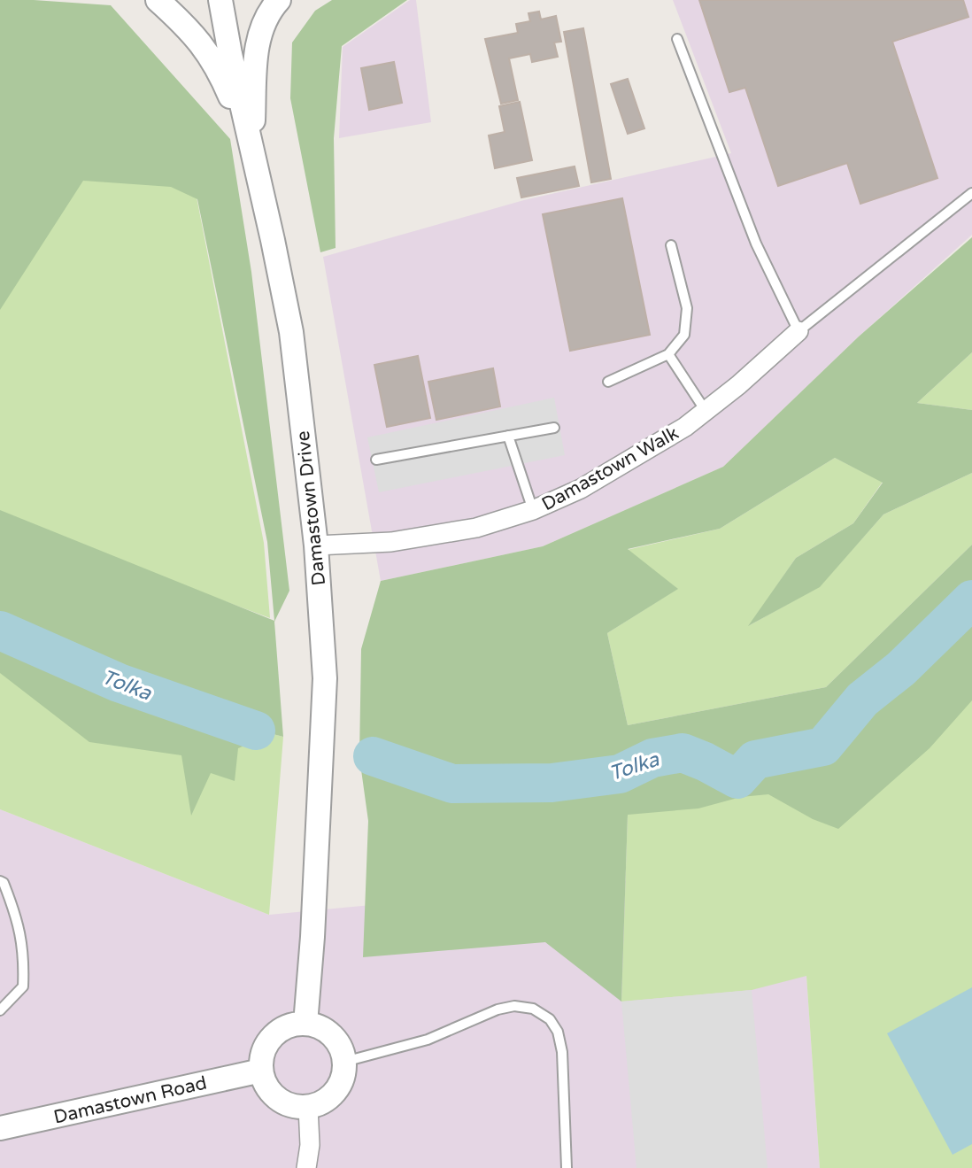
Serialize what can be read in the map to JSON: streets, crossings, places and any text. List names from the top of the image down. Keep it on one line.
{"streets":{"street":["Damastown Walk","Damastown Drive","Damastown Road"]},"crossings":[["Damastown Walk","Damastown Drive"],["Damastown Drive","Damastown Road"]],"water":["Tolka"]}
